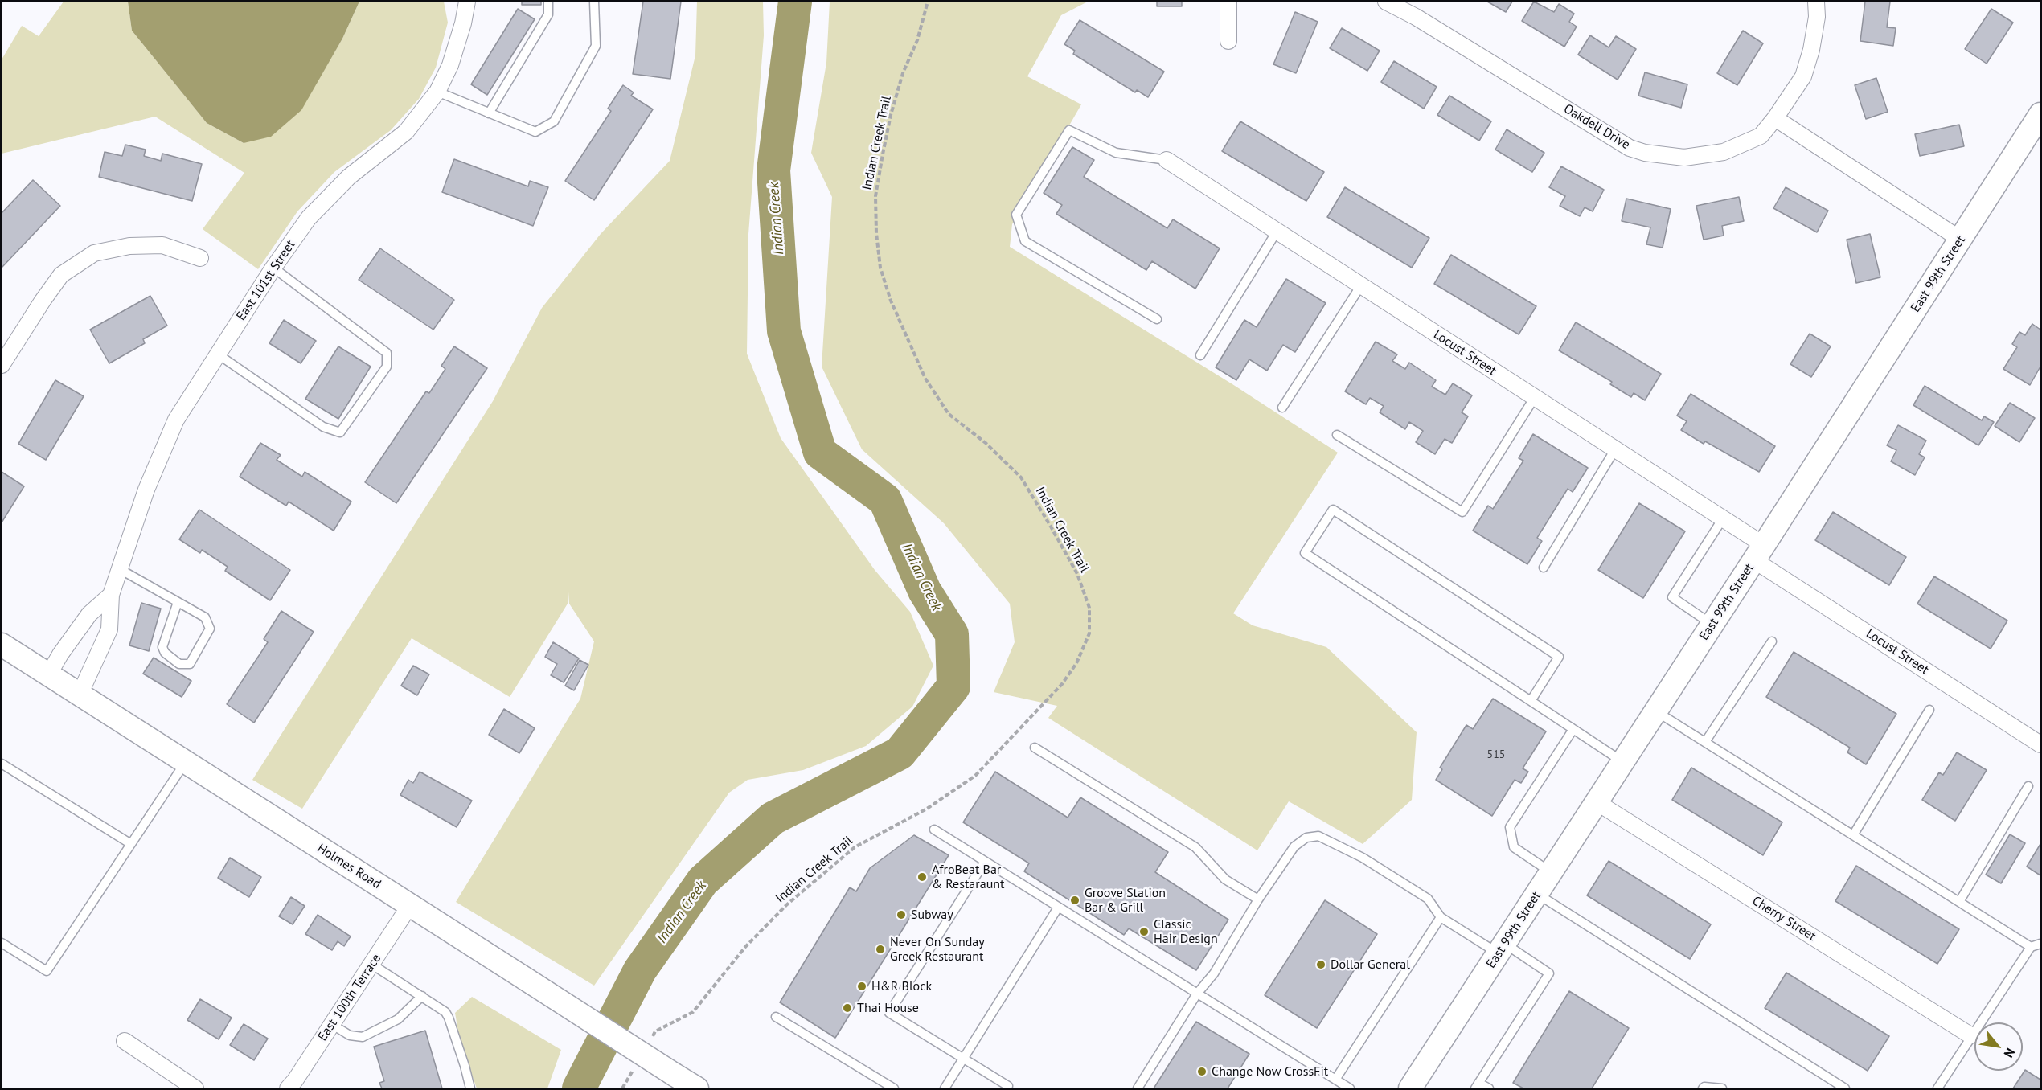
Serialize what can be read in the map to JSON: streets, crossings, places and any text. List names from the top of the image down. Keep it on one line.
{"streets":{"street":["Oakdell Drive","East 99th Street","East 101st Street","Locust Street","Holmes Road","Cherry Street","East 100th Terrace"],"path":["Indian Creek Trail"]},"crossings":[["East 99th Street","Locust Street"],["East 99th Street","Cherry Street"],["East 101st Street","Holmes Road"],["Holmes Road","East 100th Terrace"]],"water":["Indian Creek"],"places":["AfroBeat Bar & Restaraunt","Groove Station Bar & Grill","Subway","Classic Hair Design","Never On Sunday Greek Restaurant","Dollar General","H&R Block","Thai House","Change Now CrossFit"],"house_numbers":["515"],"north":"bottom right"}
